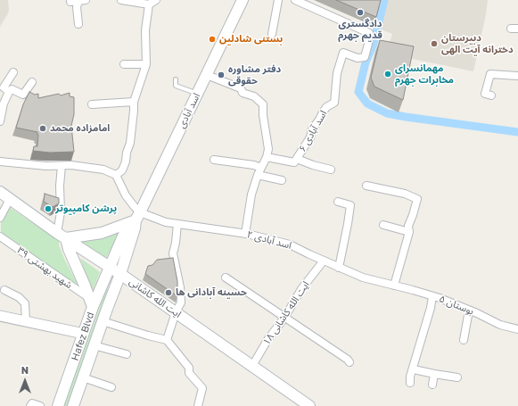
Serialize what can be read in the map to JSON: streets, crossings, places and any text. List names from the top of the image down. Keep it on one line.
{"streets":{"main road":["اسد آبادی","ایت الله کاشانی","Hafez Blvd"],"street":["اسد آبادی ۶","اسد آبادی ۲","شهید بهشتی ۳۹","بوستان ۵","ایت الله کاشانی ۱۸"]},"crossings":[["اسد آبادی","اسد آبادی ۲"],["اسد آبادی","ایت الله کاشانی"],["اسد آبادی","Hafez Blvd"],["اسد آبادی ۲","بوستان ۵"],["اسد آبادی ۲","ایت الله کاشانی ۱۸"],["شهید بهشتی ۳۹","Hafez Blvd"],["ایت الله کاشانی","ایت الله کاشانی ۱۸"],["ایت الله کاشانی","Hafez Blvd"]],"places":["دادگستری قدیم جهرم","بستنی شادلین","دبیرستان دخترانه آیت الهی","مهمانسرای مخابرات جهرم","دفتر مشاوره حقوقی","امامزاده محمد","پرشن کامپیوتر","حسینه آبادانی ها"],"north":"top"}
